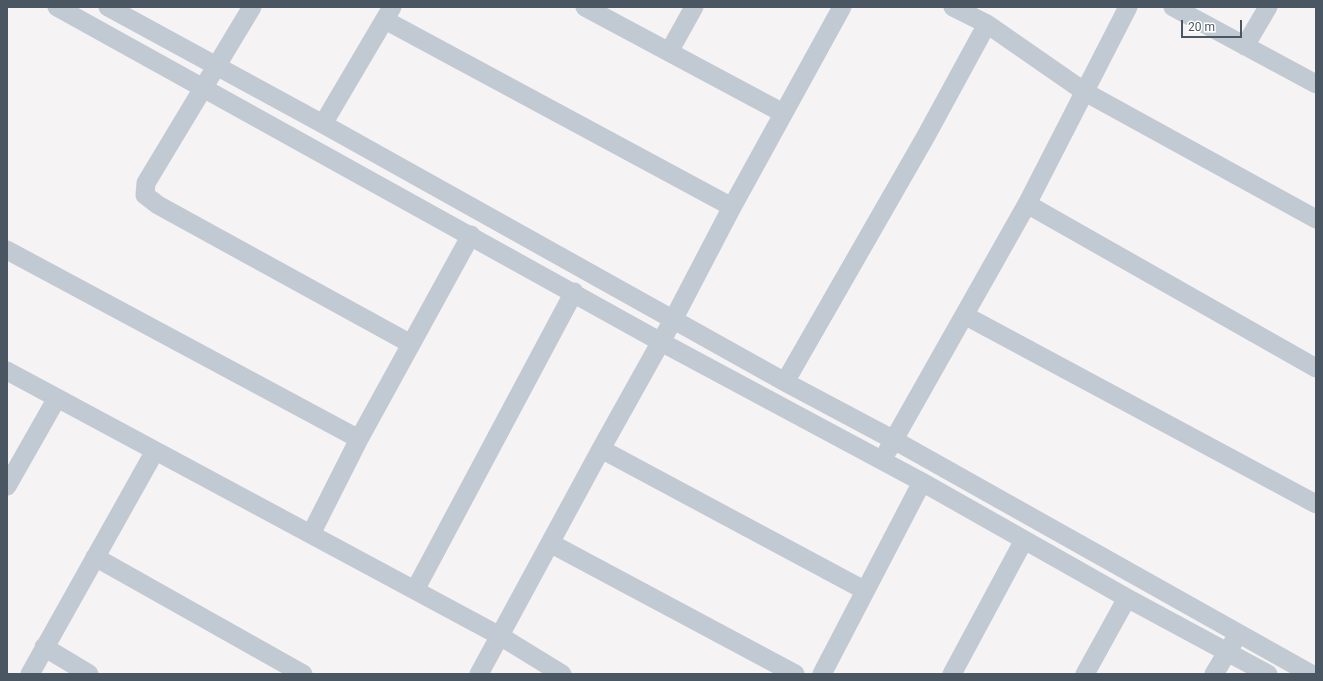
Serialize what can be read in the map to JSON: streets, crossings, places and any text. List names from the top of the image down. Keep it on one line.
{"scale_bar":"20 m"}
